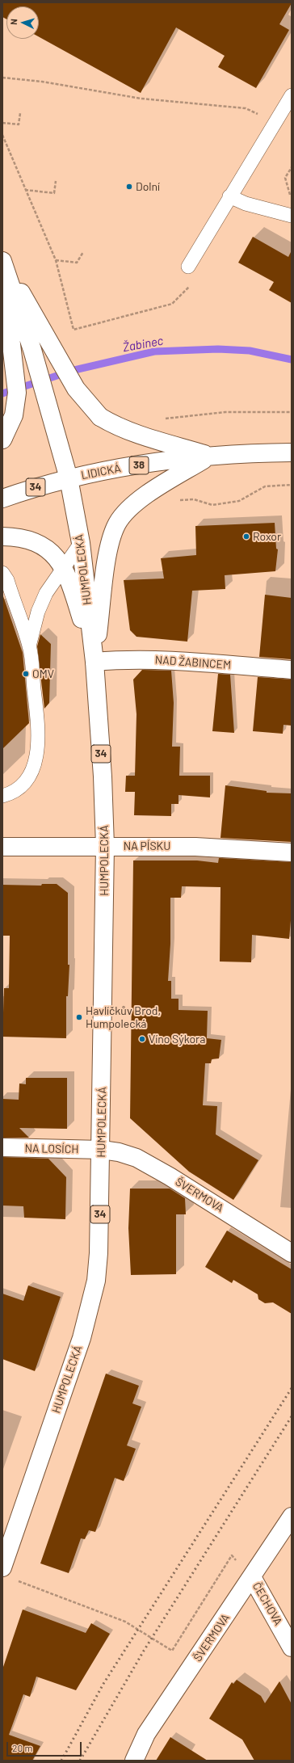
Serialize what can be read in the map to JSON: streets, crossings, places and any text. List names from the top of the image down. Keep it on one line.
{"streets":{"main road":["38","LIDICKÁ","34","HUMPOLECKÁ","NAD ŽABINCEM","NA PÍSKU","NA LOSÍCH","ŠVERMOVA","ČECHOVA"]},"crossings":[["LIDICKÁ","34"],["LIDICKÁ","HUMPOLECKÁ"],["34","HUMPOLECKÁ"],["HUMPOLECKÁ","NAD ŽABINCEM"],["HUMPOLECKÁ","NA PÍSKU"],["HUMPOLECKÁ","NA LOSÍCH"],["HUMPOLECKÁ","ŠVERMOVA"],["NA LOSÍCH","ŠVERMOVA"],["ŠVERMOVA","ČECHOVA"]],"water":["Žabinec"],"places":["Dolní","Roxor","OMV","Havlíčkův Brod, Humpolecká","Víno Sýkora"],"scale_bar":"20 m","north":"left"}
